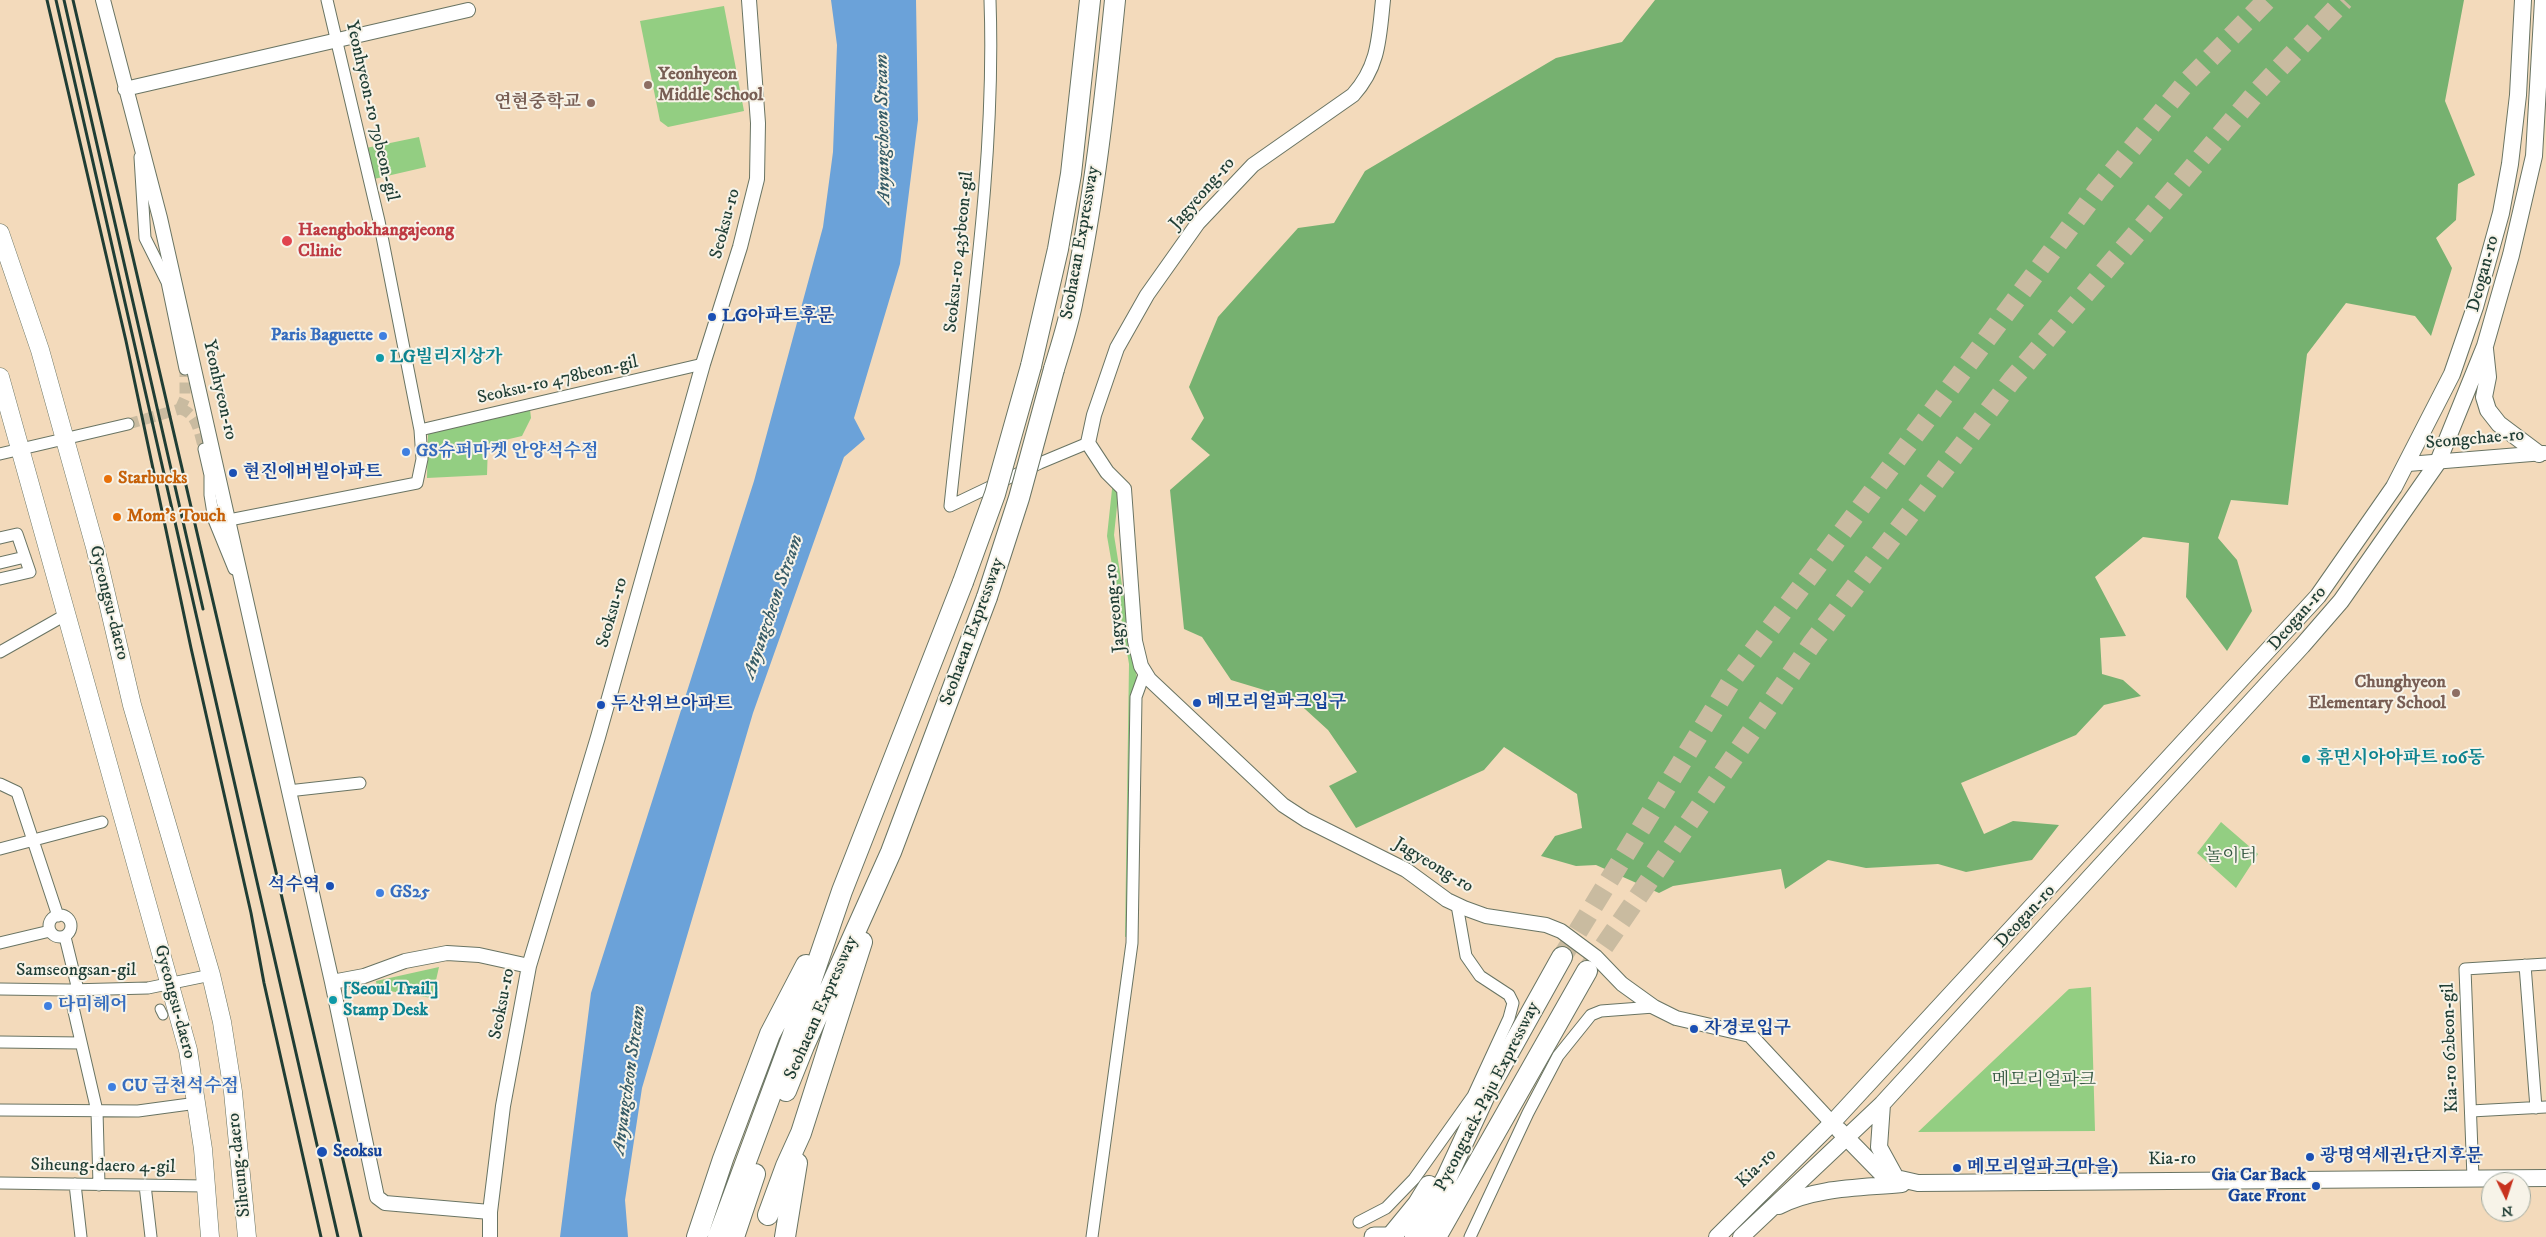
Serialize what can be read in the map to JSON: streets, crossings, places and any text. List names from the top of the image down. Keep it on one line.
{"streets":{"highway":["Seohaean Expressway","Pyeongtaek-Paju Expressway"],"main road":["Deogan-ro","Gyeongsu-daero","Kia-ro","Siheung-daero"],"street":["Yeonhyeon-ro 79beon-gil","Jagyeong-ro","Seoksu-ro","Seoksu-ro 435beon-gil","Seoksu-ro 478beon-gil","Yeonhyeon-ro","Seongchae-ro","Samseongsan-gil","Kia-ro 62beon-gil","Siheung-daero 4-gil"]},"crossings":[["Yeonhyeon-ro 79beon-gil","Seoksu-ro 478beon-gil"],["Yeonhyeon-ro 79beon-gil","Yeonhyeon-ro"],["Jagyeong-ro","Seoksu-ro 435beon-gil"],["Jagyeong-ro","Deogan-ro"],["Jagyeong-ro","Kia-ro"],["Seoksu-ro","Seoksu-ro 478beon-gil"],["Seoksu-ro","Yeonhyeon-ro"],["Deogan-ro","Seongchae-ro"],["Deogan-ro","Kia-ro"],["Gyeongsu-daero","Samseongsan-gil"],["Gyeongsu-daero","Siheung-daero"],["Samseongsan-gil","Siheung-daero"],["Kia-ro 62beon-gil","Kia-ro"],["Siheung-daero","Siheung-daero 4-gil"]],"water":["Anyangcheon Stream"],"parks":["놀이터","메모리얼파크"],"places":["Yeonhyeon Middle School","연현중학교","Haengbokhangajeong Clinic","LG아파트후문","Paris Baguette","LG빌리지상가","GS슈퍼마켓 안양석수점","현진에버빌아파트","Starbucks","Mom's Touch","Chunghyeon Elementary School","메모리얼파크입구","두산위브아파트","휴먼시아아파트 106동","석수역","GS25","[Seoul Trail] Stamp Desk","다미헤어","자경로입구","CU 금천석수점","Seoksu","광명역세권1단지후문","메모리얼파크(마을)","Gia Car Back Gate Front"],"north":"bottom"}
